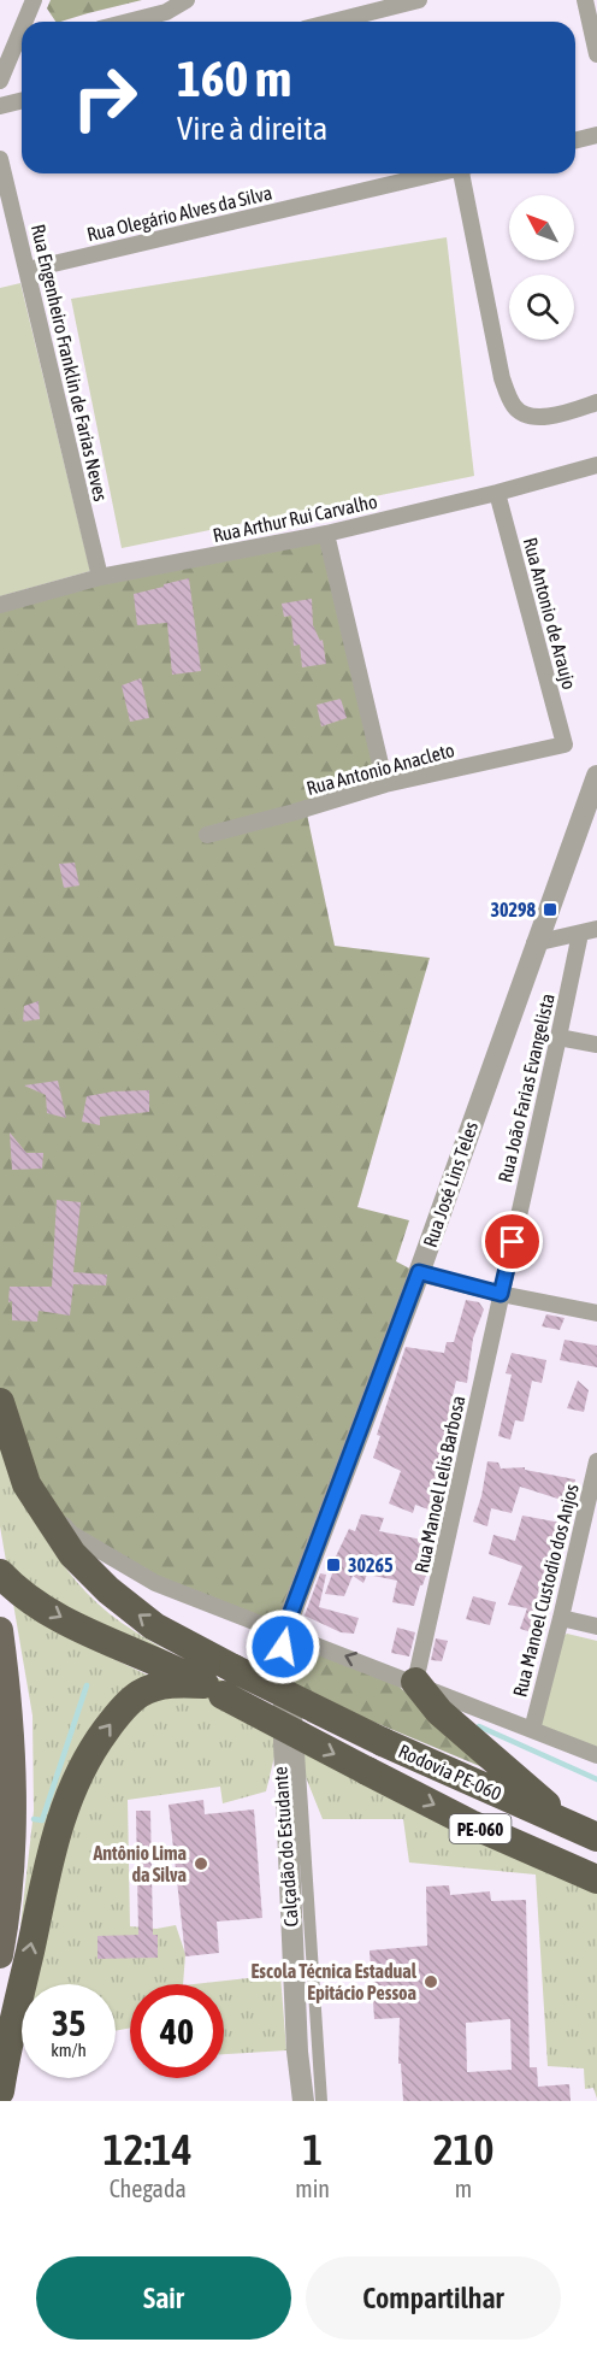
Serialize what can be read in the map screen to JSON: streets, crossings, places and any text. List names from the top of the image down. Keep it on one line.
{"streets":{"highway":["Rodovia PE-060","PE-060"],"street":["Rua Olegário Alves da Silva","Rua Engenheiro Franklin de Farias Neves","Rua Arthur Rui Carvalho","Rua Antonio de Araujo","Rua Antonio Anacleto","Rua João Farias Evangelista","Rua José Lins Teles","Rua Manoel Lelis Barbosa","Rua Manoel Custodio dos Anjos","Calçadão do Estudante"]},"crossings":[["Rua Olegário Alves da Silva","Rua Engenheiro Franklin de Farias Neves"],["Rua Engenheiro Franklin de Farias Neves","Rua Arthur Rui Carvalho"],["Rua Arthur Rui Carvalho","Rua Antonio de Araujo"],["Rua Antonio de Araujo","Rua Antonio Anacleto"],["Rua João Farias Evangelista","Rua Manoel Lelis Barbosa"],["Rodovia PE-060","PE-060"]],"places":{"transit":["30298","30265"],"other":["Antônio Lima da Silva","Escola Técnica Estadual Epitácio Pessoa"]},"north":"top left","page":{"turn":["160 m","Vire à direita"],"speed":"35 km/h","limit":"40","eta":["12:14","Chegada","1","min","210","m"],"buttons":["Sair","Compartilhar"]}}
